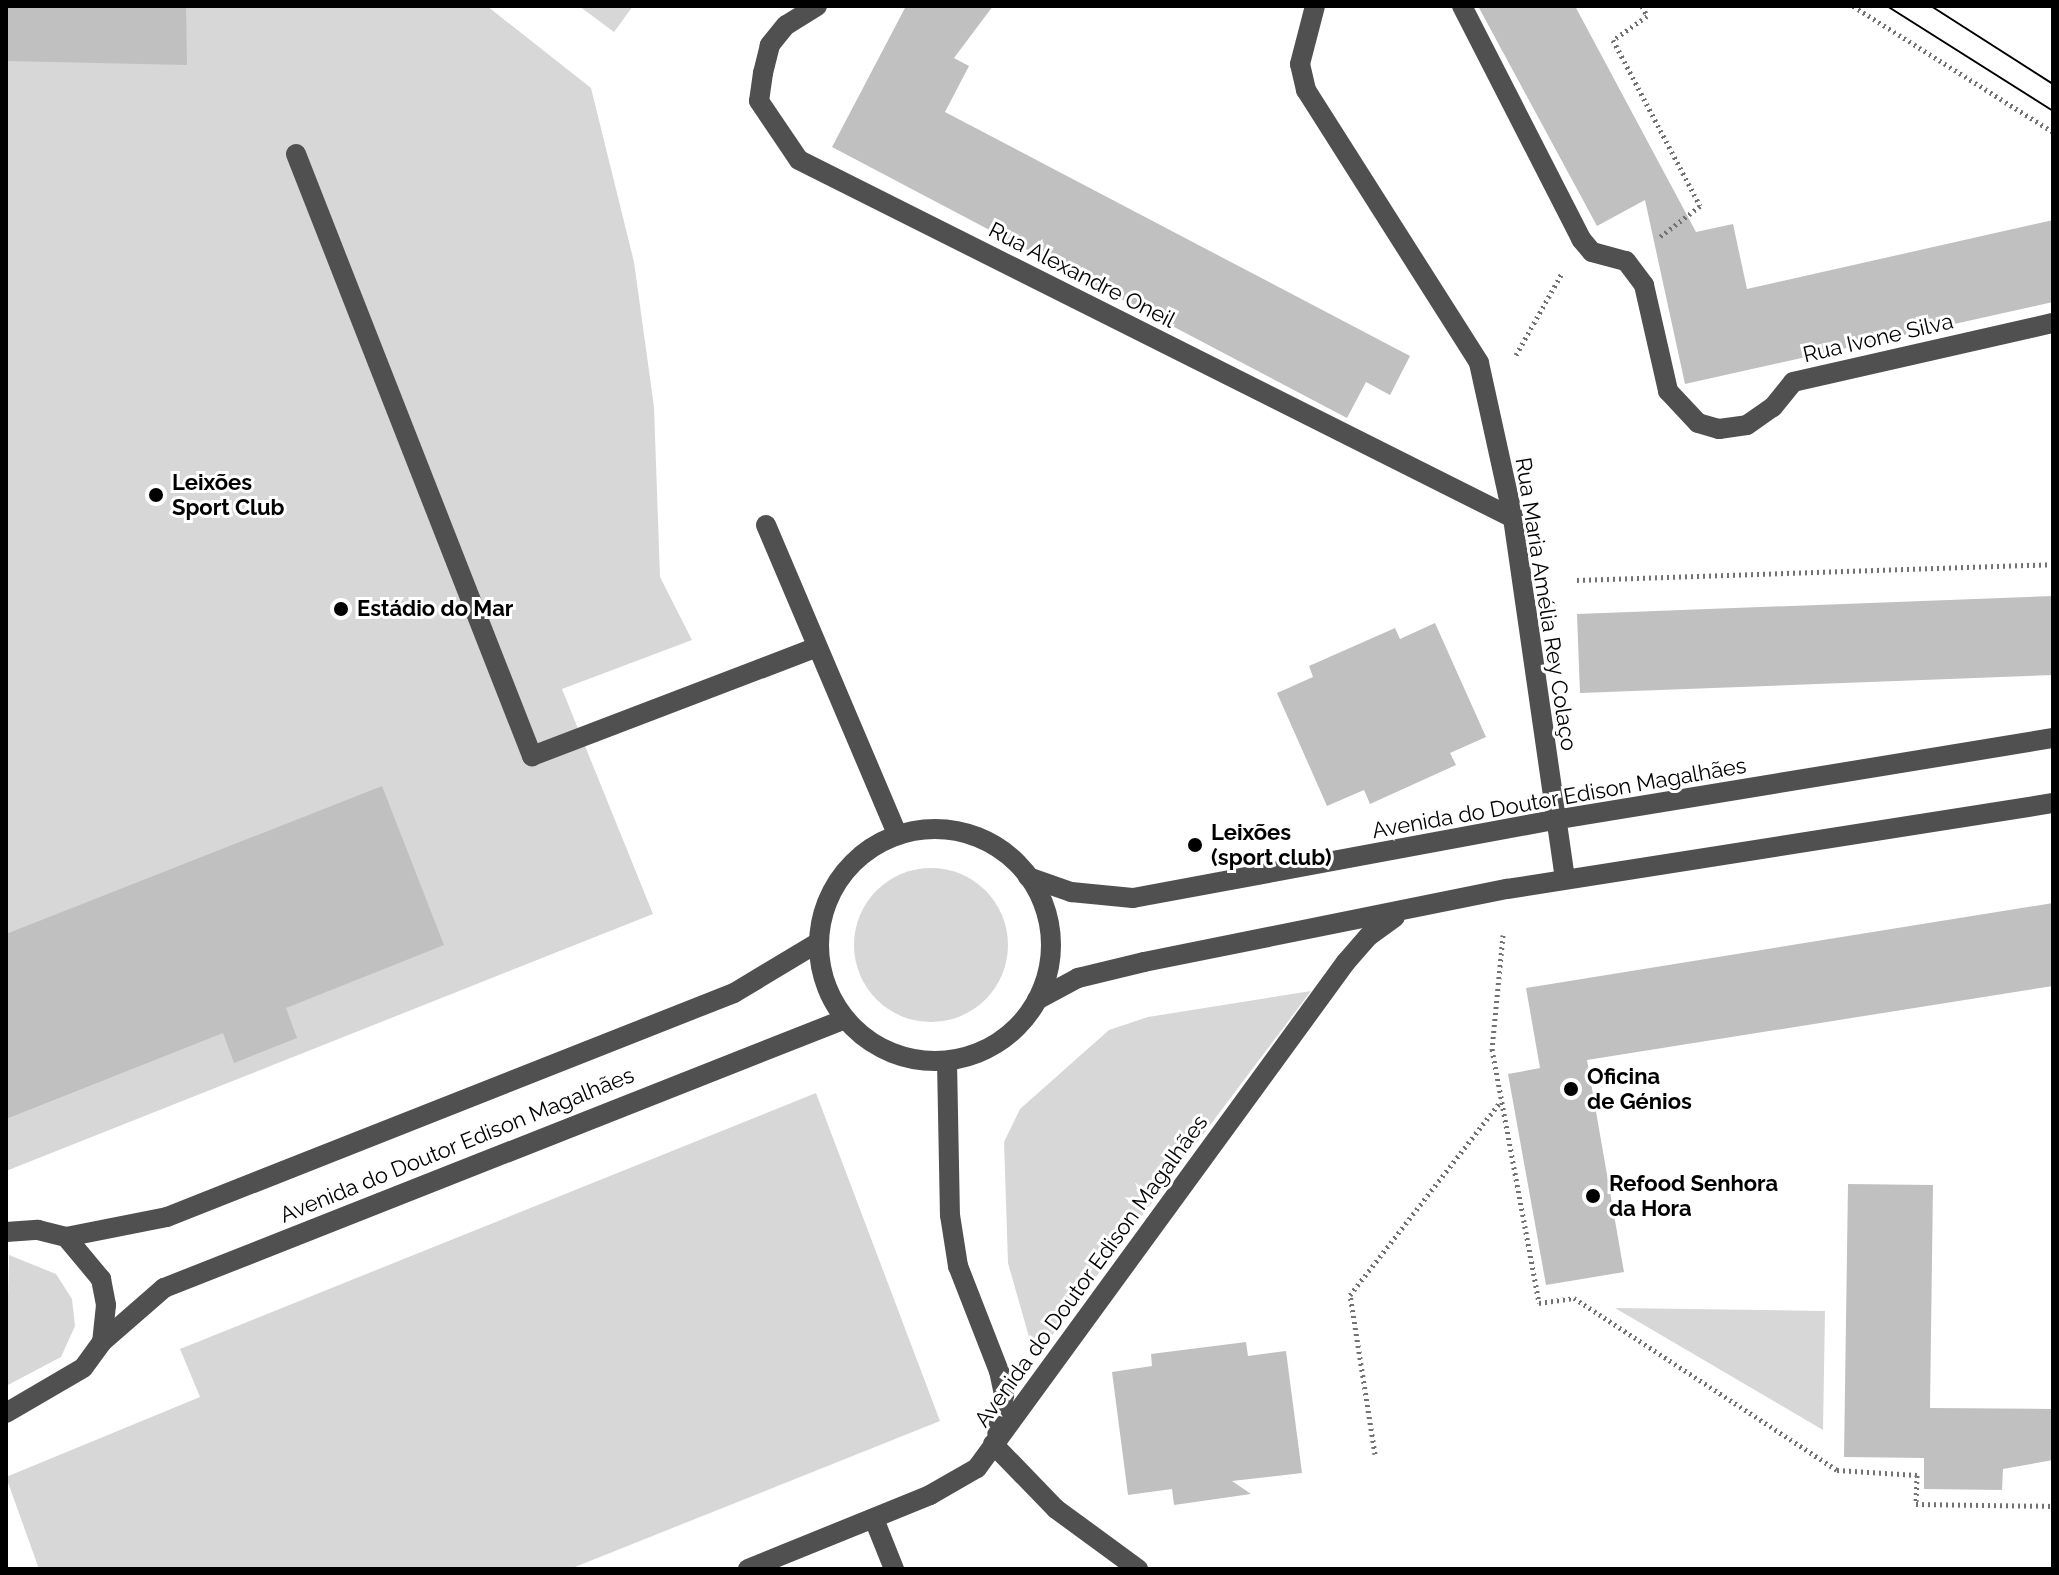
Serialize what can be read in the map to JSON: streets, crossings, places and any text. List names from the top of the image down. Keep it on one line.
{"streets":{"street":["Rua Alexandre Oneil","Rua Ivone Silva","Rua Maria Amélia Rey Colaço","Avenida do Doutor Edison Magalhães"]},"crossings":[["Rua Alexandre Oneil","Rua Maria Amélia Rey Colaço"],["Rua Maria Amélia Rey Colaço","Avenida do Doutor Edison Magalhães"]],"places":["Leixões Sport Club","Estádio do Mar","Leixões (sport club)","Oficina de Génios","Refood Senhora da Hora"]}
